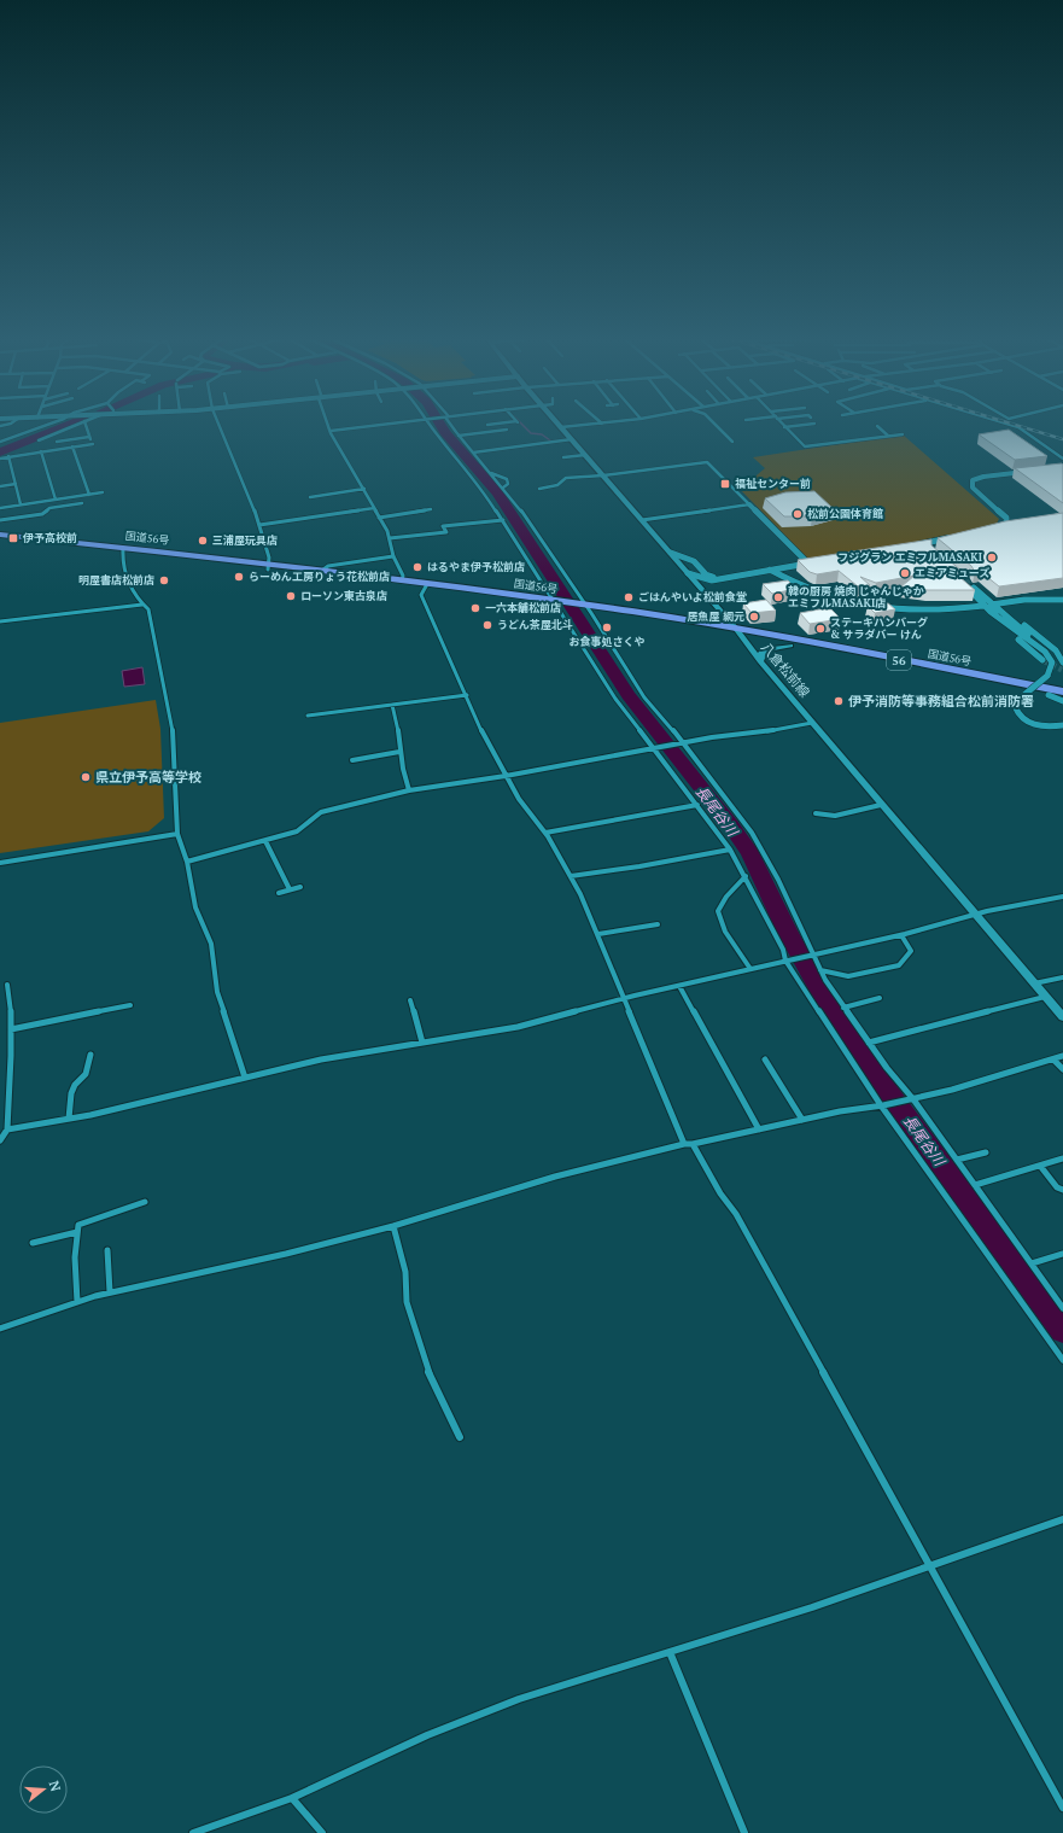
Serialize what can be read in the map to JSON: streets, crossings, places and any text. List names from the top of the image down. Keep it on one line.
{"streets":{"highway":["国道56号","56"],"main road":["八倉松前線"]},"crossings":[["国道56号","八倉松前線"]],"water":["長尾谷川"],"places":{"transit":["福祉センター前","伊予高校前"],"other":["松前公園体育館","三浦屋玩具店","フジグラン エミフルMASAKI","はるやま伊予松前店","エミアミューズ","らーめん工房りょう花松前店","明屋書店松前店","ローソン東古泉店","ごはんやいよ松前食堂","韓の厨房 焼肉 じゃんじゃか エミフルMASAKI店","一六本舗松前店","居魚屋 網元","うどん茶屋北斗","お食事処さくや","ステーキハンバーグ & サラダバー けん","伊予消防等事務組合松前消防署","県立伊予高等学校"]},"north":"right"}
